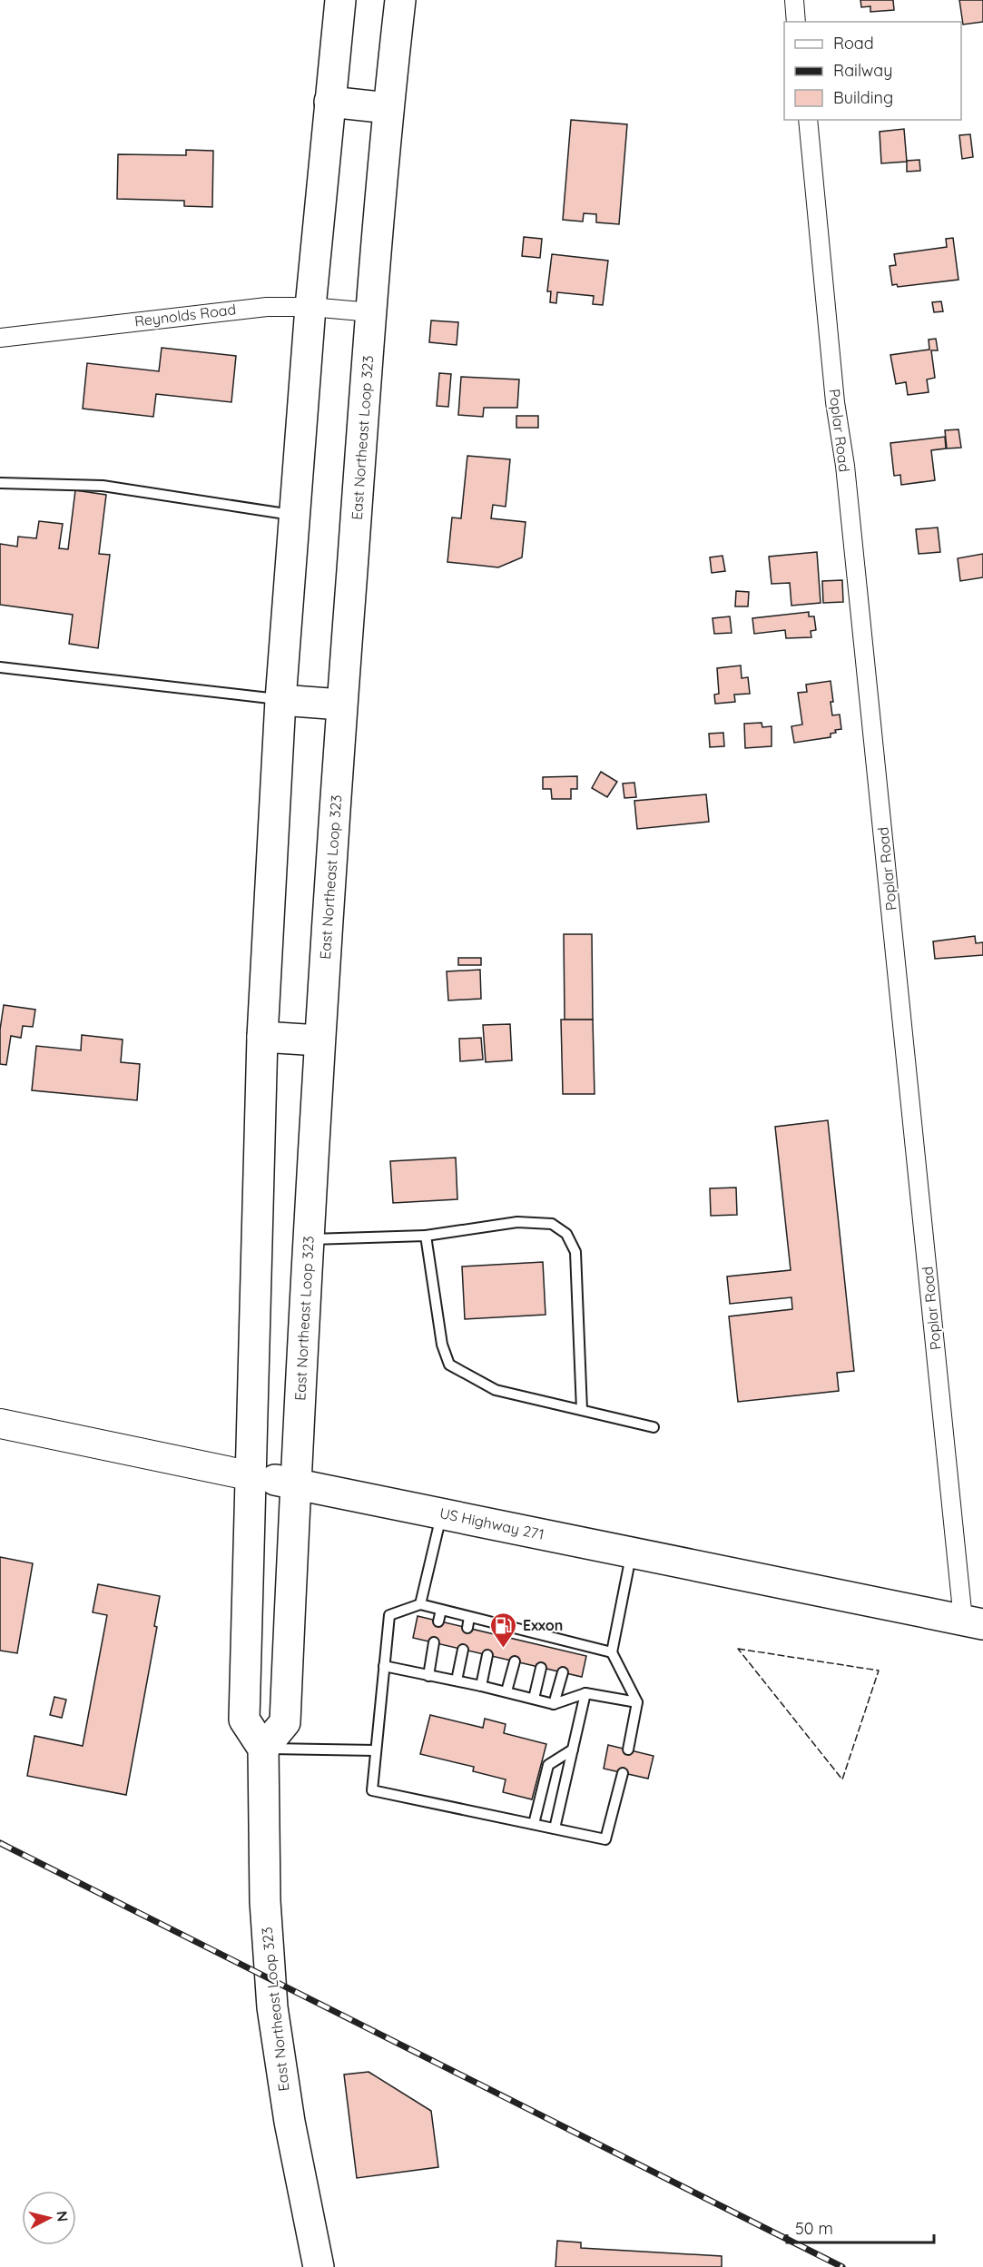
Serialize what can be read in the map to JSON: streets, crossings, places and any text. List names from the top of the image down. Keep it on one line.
{"streets":{"highway":["East Northeast Loop 323","US Highway 271"],"street":["Reynolds Road","Poplar Road"]},"crossings":[["Reynolds Road","East Northeast Loop 323"],["Poplar Road","US Highway 271"],["East Northeast Loop 323","US Highway 271"]],"places":{"fuel station":["Exxon"]},"legend":["Road","Railway","Building"],"scale_bar":"50 m","north":"right"}
